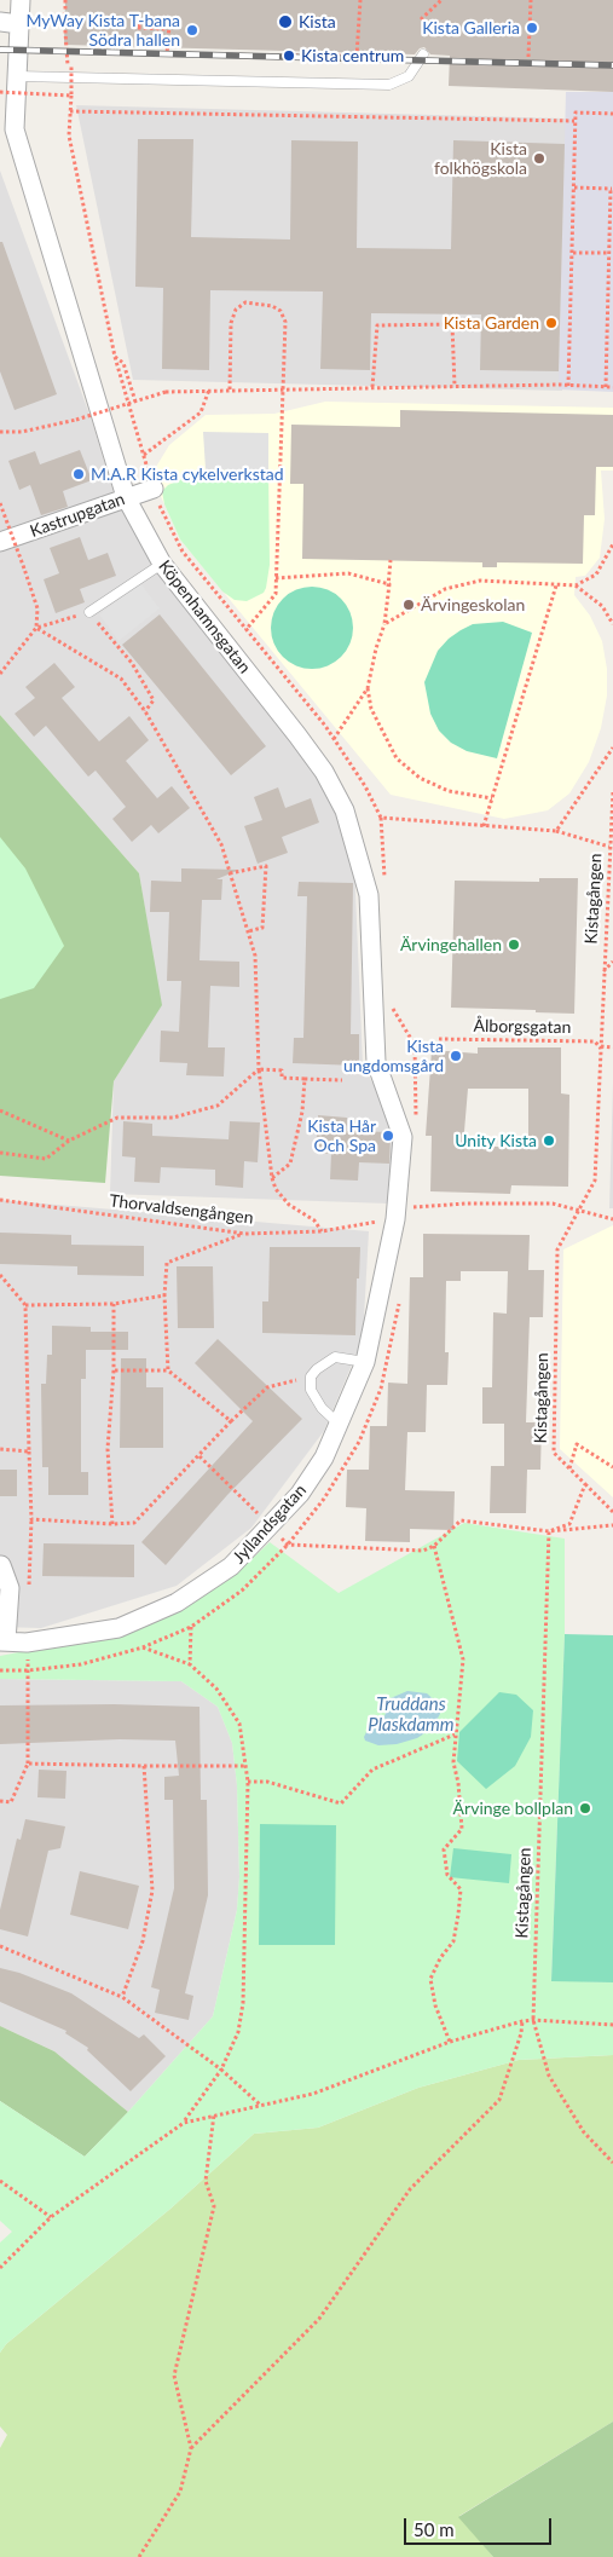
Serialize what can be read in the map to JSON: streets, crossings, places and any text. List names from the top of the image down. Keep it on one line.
{"streets":{"street":["Kastrupgatan","Köpenhamnsgatan","Jyllandsgatan"],"path":["Kistagången","Ålborgsgatan","Thorvaldsengången"]},"crossings":[["Kastrupgatan","Köpenhamnsgatan"],["Köpenhamnsgatan","Thorvaldsengången"],["Köpenhamnsgatan","Jyllandsgatan"],["Kistagången","Ålborgsgatan"],["Thorvaldsengången","Jyllandsgatan"]],"water":["Truddans Plaskdamm"],"places":["Kista","Kista Galleria","MyWay Kista T-bana Södra hallen","Kista centrum","Kista folkhögskola","Kista Garden","M.A.R Kista cykelverkstad","Ärvingeskolan","Ärvingehallen","Kista ungdomsgård","Kista Hår Och Spa","Unity Kista","Ärvinge bollplan"],"scale_bar":"50 m"}
